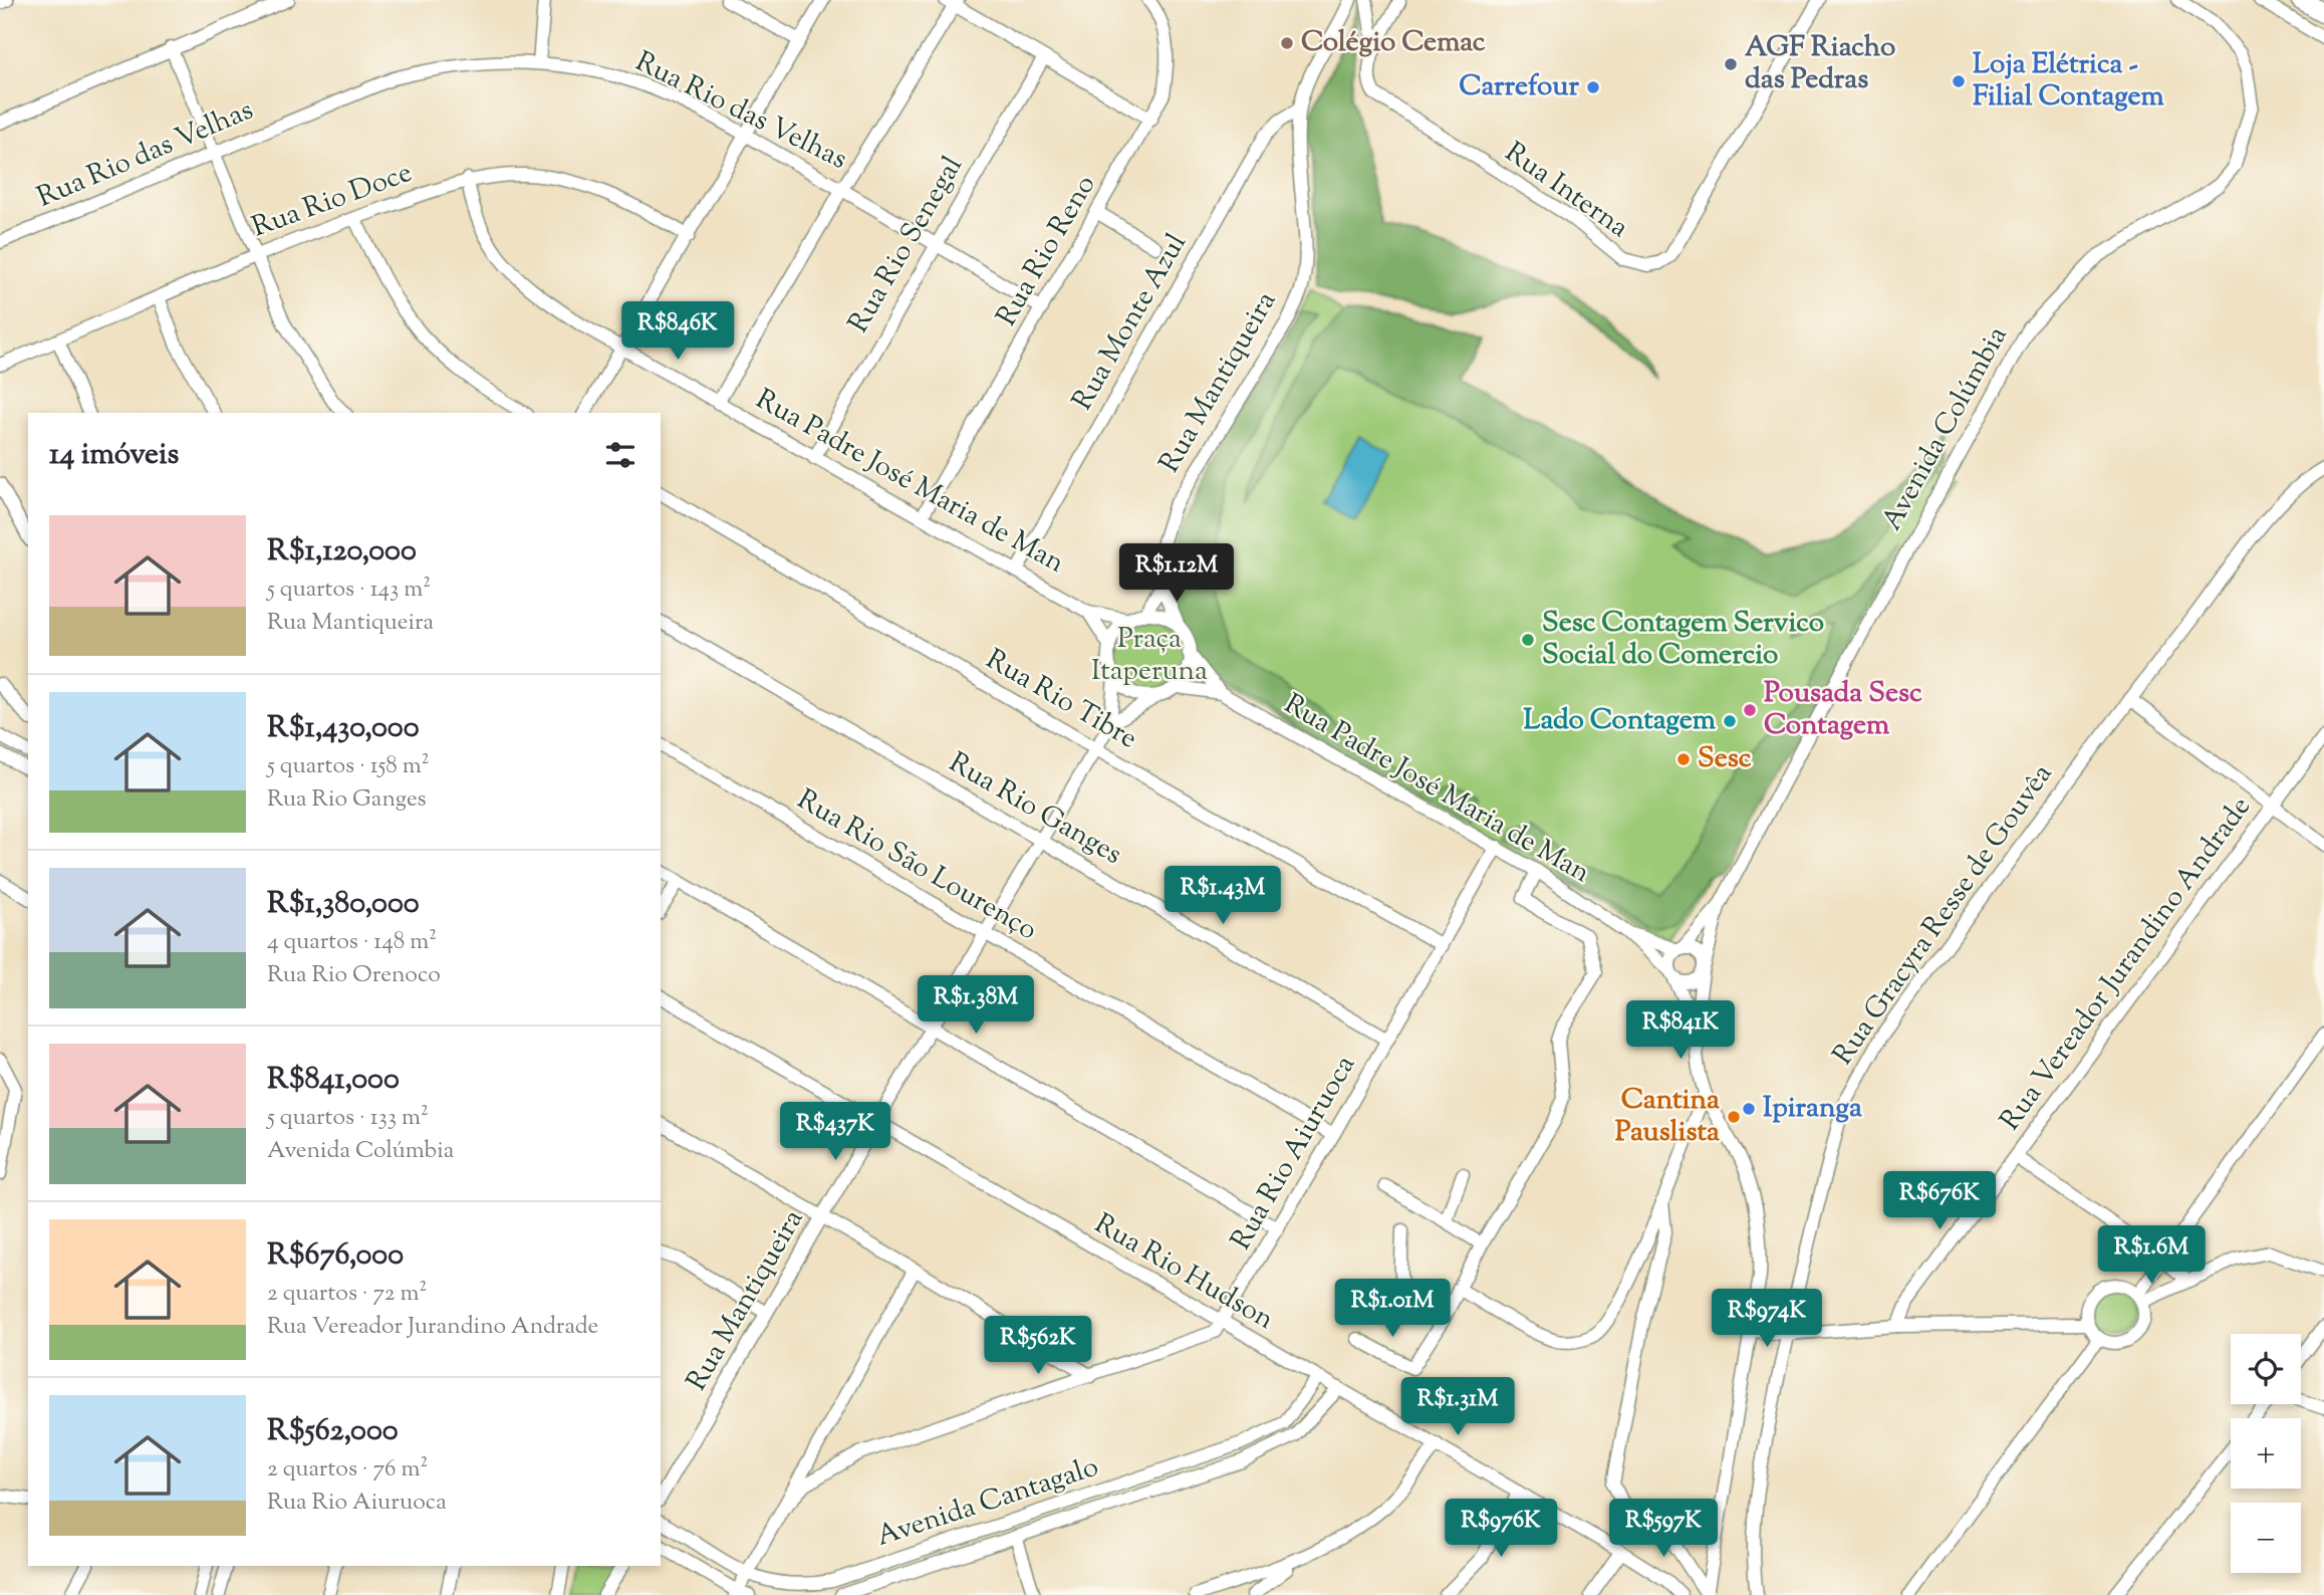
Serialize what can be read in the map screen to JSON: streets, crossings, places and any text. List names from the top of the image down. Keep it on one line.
{"streets":{"street":["Rua Rio das Velhas","Rua Interna","Rua Rio Doce","Rua Rio Senegal","Rua Rio Reno","Rua Monte Azul","Rua Mantiqueira","Avenida Colúmbia","Rua Padre José Maria de Man","Rua Rio Tibre","Rua Rio Ganges","Rua Rio São Lourenço","Rua Gracyra Resse de Gouvêa","Rua Vereador Jurandino Andrade","Rua Rio Aiuruoca","Rua Rio Hudson","Avenida Cantagalo"]},"crossings":[["Rua Rio das Velhas","Rua Rio Senegal"],["Rua Rio das Velhas","Rua Rio Reno"],["Rua Rio Doce","Rua Padre José Maria de Man"],["Rua Rio Senegal","Rua Padre José Maria de Man"],["Rua Rio Reno","Rua Padre José Maria de Man"],["Rua Monte Azul","Rua Mantiqueira"],["Rua Monte Azul","Rua Padre José Maria de Man"],["Rua Mantiqueira","Rua Padre José Maria de Man"],["Rua Mantiqueira","Rua Rio Tibre"],["Rua Mantiqueira","Rua Rio Ganges"],["Rua Mantiqueira","Rua Rio São Lourenço"],["Rua Mantiqueira","Rua Rio Hudson"],["Avenida Colúmbia","Rua Padre José Maria de Man"],["Rua Padre José Maria de Man","Rua Rio Aiuruoca"],["Rua Rio Tibre","Rua Rio Aiuruoca"],["Rua Rio Ganges","Rua Rio Aiuruoca"],["Rua Rio São Lourenço","Rua Rio Aiuruoca"],["Rua Rio Aiuruoca","Rua Rio Hudson"],["Rua Rio Hudson","Avenida Cantagalo"]],"parks":["Praça Itaperuna"],"places":["Colégio Cemac","AGF Riacho das Pedras","Loja Elétrica - Filial Contagem","Carrefour","Sesc Contagem Servico Social do Comercio","Pousada Sesc Contagem","Lado Contagem","Sesc","Ipiranga","Cantina Pauslista"],"page":{"price":["R$846K","R$1.12M","R$1.43M","R$1.38M","R$841K","R$437K","R$676K","R$1.6M","R$1.01M","R$974K","R$562K","R$1.31M","R$976K","R$597K"],"heading":"14 imóveis","list":[{"name":"R$1,120,000","note":"5 quartos · 143 m² · Rua Mantiqueira"},{"name":"R$1,430,000","note":"5 quartos · 158 m² · Rua Rio Ganges"},{"name":"R$1,380,000","note":"4 quartos · 148 m² · Rua Rio Orenoco"},{"name":"R$841,000","note":"5 quartos · 133 m² · Avenida Colúmbia"},{"name":"R$676,000","note":"2 quartos · 72 m² · Rua Vereador Jurandino Andrade"},{"name":"R$562,000","note":"2 quartos · 76 m² · Rua Rio Aiuruoca"}],"map_buttons":["+","−"]}}
